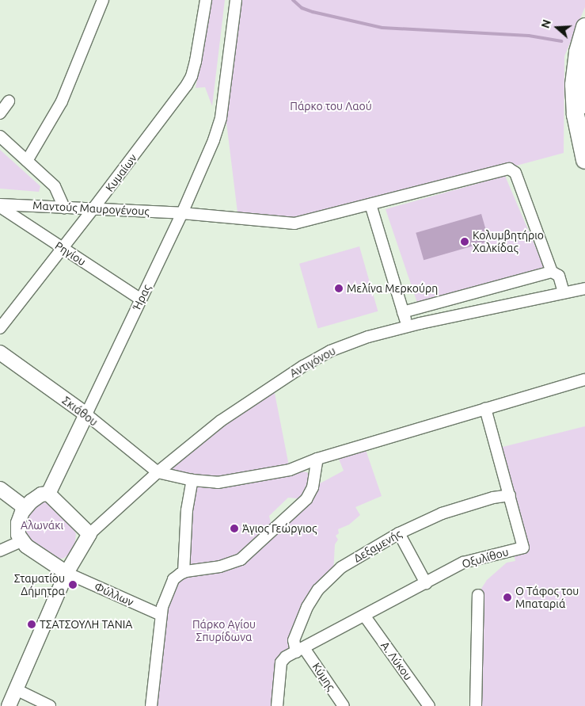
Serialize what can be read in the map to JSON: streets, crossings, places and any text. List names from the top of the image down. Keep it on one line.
{"streets":{"street":["Κυμαίων","Μαντούς Μαυρογένους","Ρηγίου","Ήρας","Αντιγόνου","Σκιάθου","Δεξαμενής","Οξυλίθου","Φύλλων","Α. Λύκου","Κύμης"]},"crossings":[["Κυμαίων","Μαντούς Μαυρογένους"],["Κυμαίων","Ρηγίου"],["Μαντούς Μαυρογένους","Ρηγίου"],["Μαντούς Μαυρογένους","Ήρας"],["Ρηγίου","Ήρας"],["Ήρας","Σκιάθου"],["Αντιγόνου","Σκιάθου"],["Δεξαμενής","Οξυλίθου"],["Δεξαμενής","Κύμης"],["Οξυλίθου","Α. Λύκου"],["Οξυλίθου","Κύμης"]],"parks":["Πάρκο του Λαού","Αλωνάκι","Πάρκο Αγίου Σπυρίδωνα"],"places":["Κολυμβητήριο Χαλκίδας","Μελίνα Μερκούρη","Άγιος Γεώργιος","Σταματίου Δήμητρα","Ο Τάφος του Μπαταριά","ΤΣΑΤΣΟΥΛΗ ΤΑΝΙΑ"],"north":"left"}
